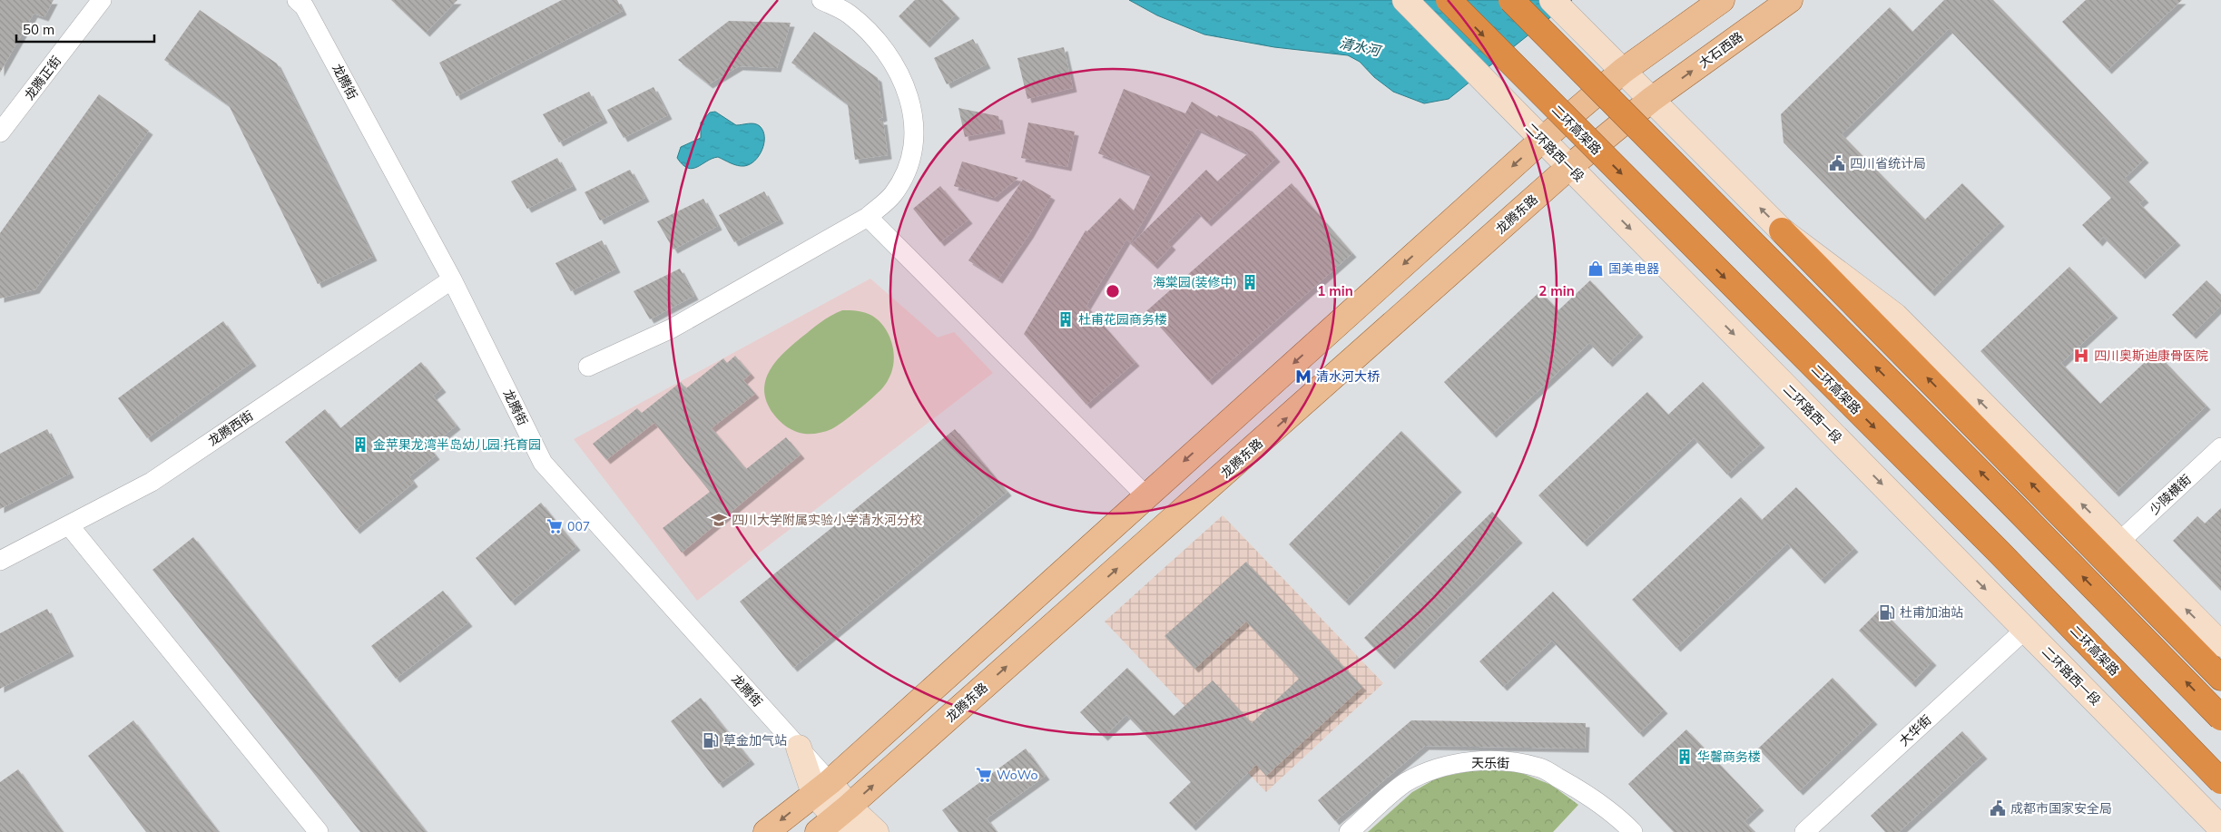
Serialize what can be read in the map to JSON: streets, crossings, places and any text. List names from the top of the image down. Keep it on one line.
{"streets":{"highway":["二环高架路"],"main road":["大石西路","二环路西一段","龙腾东路"],"street":["龙腾正街","龙腾街","龙腾西街","少陵横街","大华街","天乐街"]},"crossings":[["大石西路","龙腾东路"],["龙腾街","龙腾西街"],["二环路西一段","龙腾东路"],["二环路西一段","大华街"]],"water":["清水河"],"places":{"public building":["四川省统计局","成都市国家安全局"],"shop":["国美电器"],"building":["海棠园(装修中)","杜甫花园商务楼","金苹果龙湾半岛幼儿园·托育园","华馨商务楼"],"hospital":["四川奥斯迪康骨医院"],"metro station":["清水河大桥"],"school or university":["四川大学附属实验小学清水河分校"],"supermarket":["007","WoWo"],"fuel station":["杜甫加油站","草金加气站"]},"scale_bar":"50 m","rings":["1 min","2 min"]}
